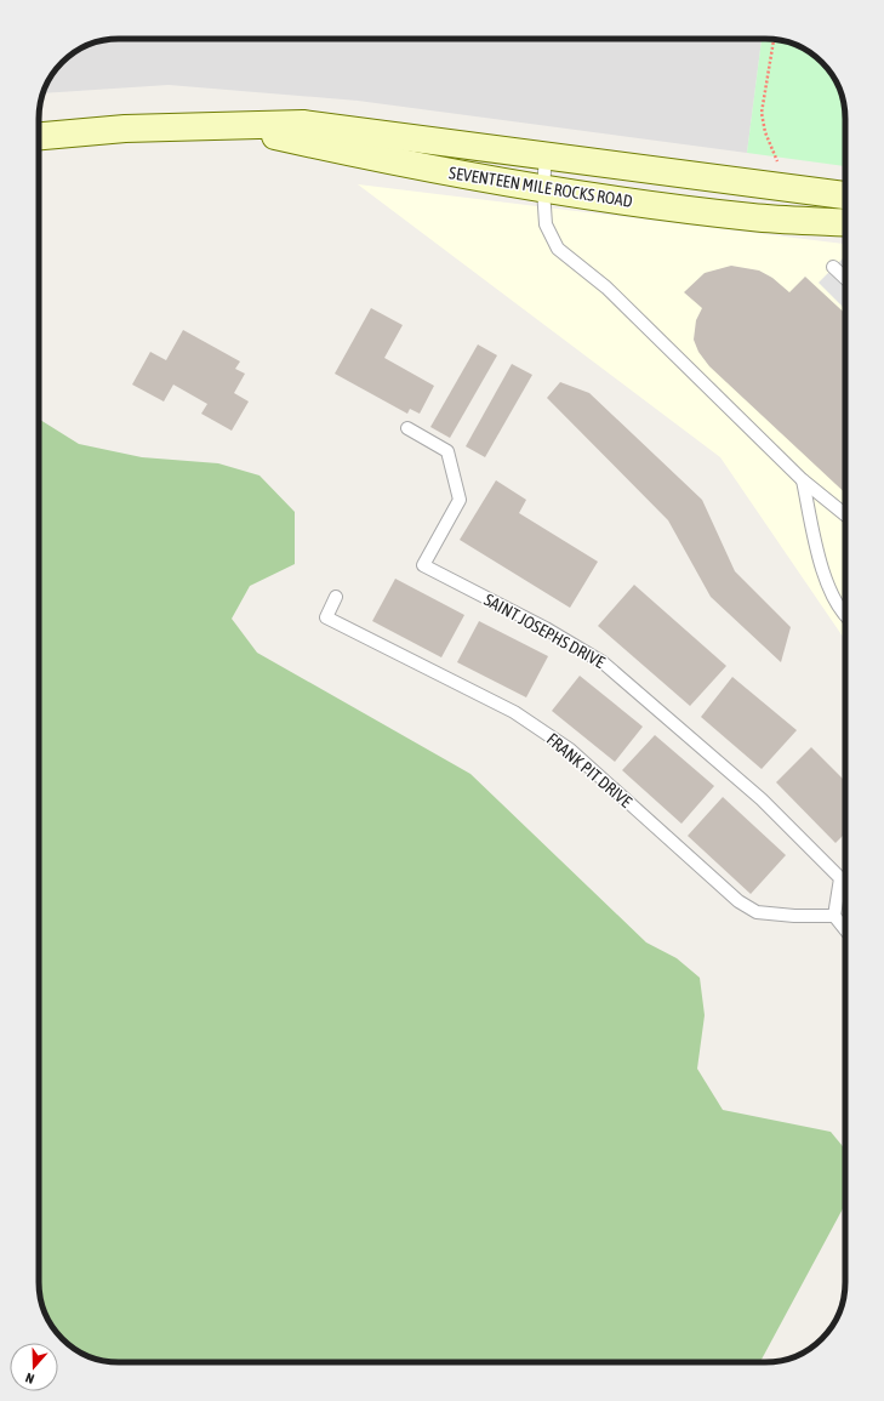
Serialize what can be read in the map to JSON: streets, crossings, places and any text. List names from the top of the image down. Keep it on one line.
{"streets":{"main road":["SEVENTEEN MILE ROCKS ROAD"],"lane":["SAINT JOSEPHS DRIVE","FRANK PIT DRIVE"]},"crossings":[["SAINT JOSEPHS DRIVE","FRANK PIT DRIVE"]],"north":"bottom"}
